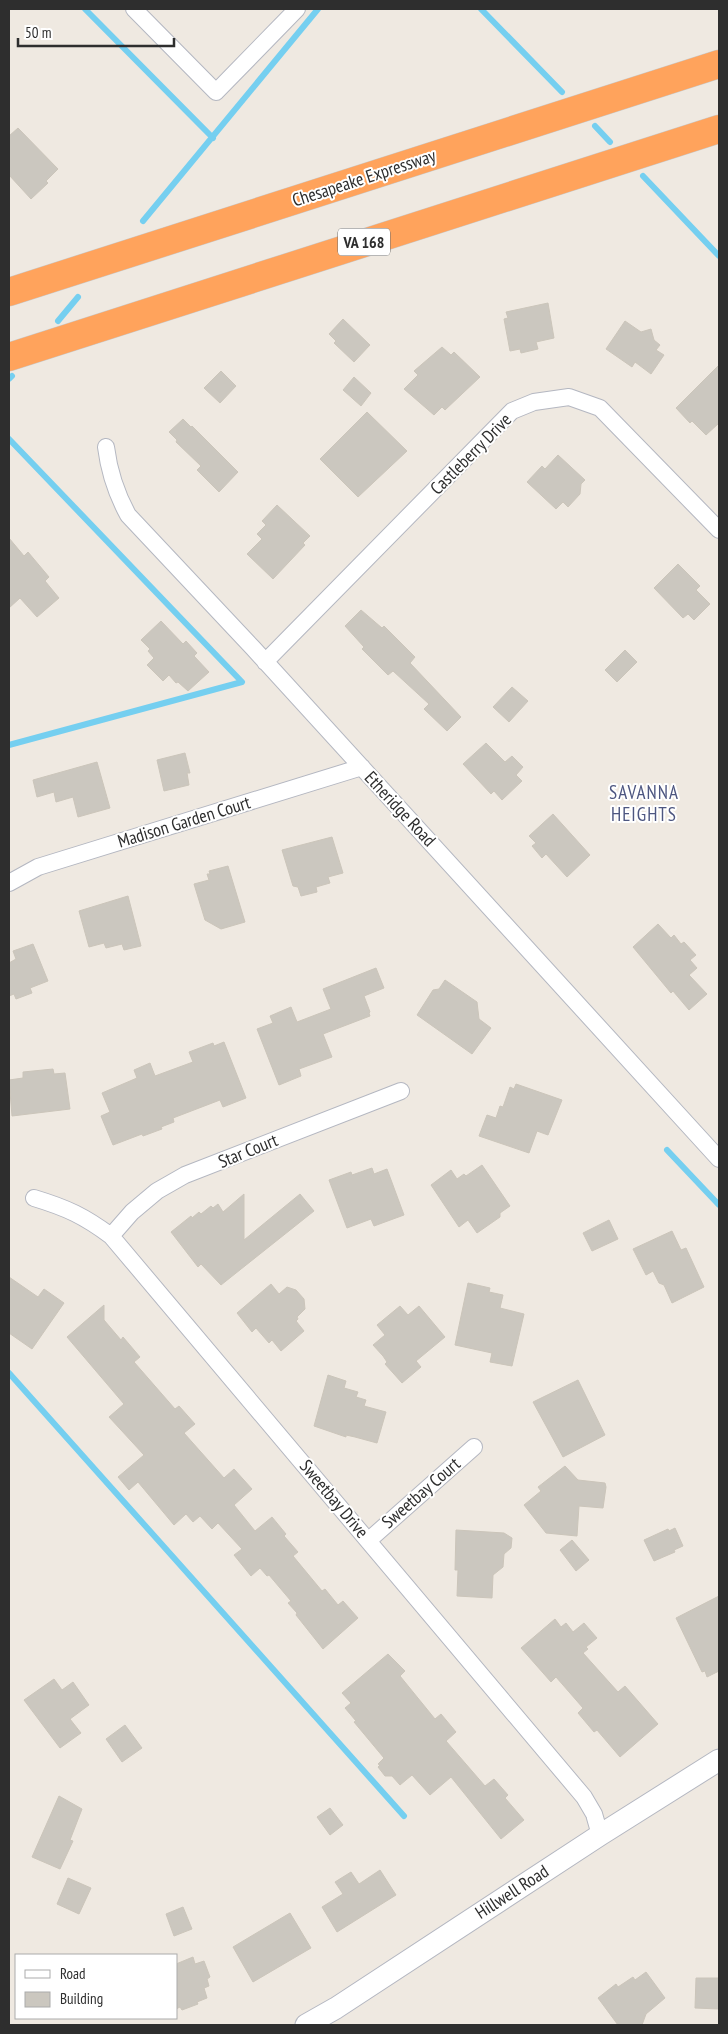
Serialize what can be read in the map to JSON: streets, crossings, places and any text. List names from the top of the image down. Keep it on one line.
{"streets":{"highway":["Chesapeake Expressway","VA 168"],"street":["Castleberry Drive","Etheridge Road","Madison Garden Court","Star Court","Sweetbay Court","Sweetbay Drive","Hillwell Road"]},"crossings":[["Castleberry Drive","Etheridge Road"],["Etheridge Road","Madison Garden Court"],["Star Court","Sweetbay Drive"],["Sweetbay Court","Sweetbay Drive"],["Sweetbay Drive","Hillwell Road"]],"districts":["SAVANNA HEIGHTS"],"legend":["Road","Building"],"scale_bar":"50 m"}
